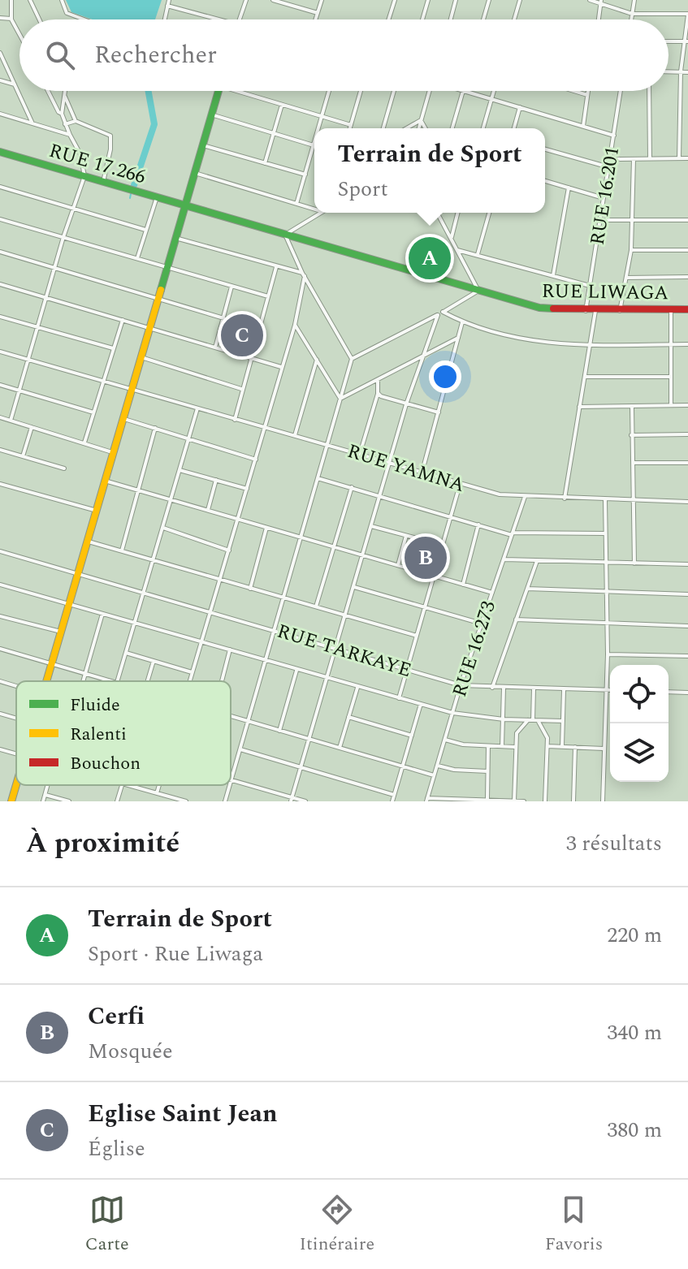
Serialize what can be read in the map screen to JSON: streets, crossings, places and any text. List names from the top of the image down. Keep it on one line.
{"streets":{"street":["RUE 17.266","RUE 16.201","RUE LIWAGA","RUE YAMNA","RUE 16.273","RUE TARKAYE"]},"crossings":[["RUE 17.266","RUE LIWAGA"],["RUE 16.201","RUE LIWAGA"],["RUE YAMNA","RUE 16.273"],["RUE 16.273","RUE TARKAYE"]],"legend":["Fluide","Ralenti","Bouchon"],"page":{"search":"Rechercher","popup":["Terrain de Sport","Sport"],"pins":["A","C","B"],"heading":["À proximité","3 résultats"],"list":[{"mark":"A","name":"Terrain de Sport","note":"Sport · Rue Liwaga","value":"220 m"},{"mark":"B","name":"Cerfi","note":"Mosquée","value":"340 m"},{"mark":"C","name":"Eglise Saint Jean","note":"Église","value":"380 m"}],"nav":["Carte","Itinéraire","Favoris"]}}
